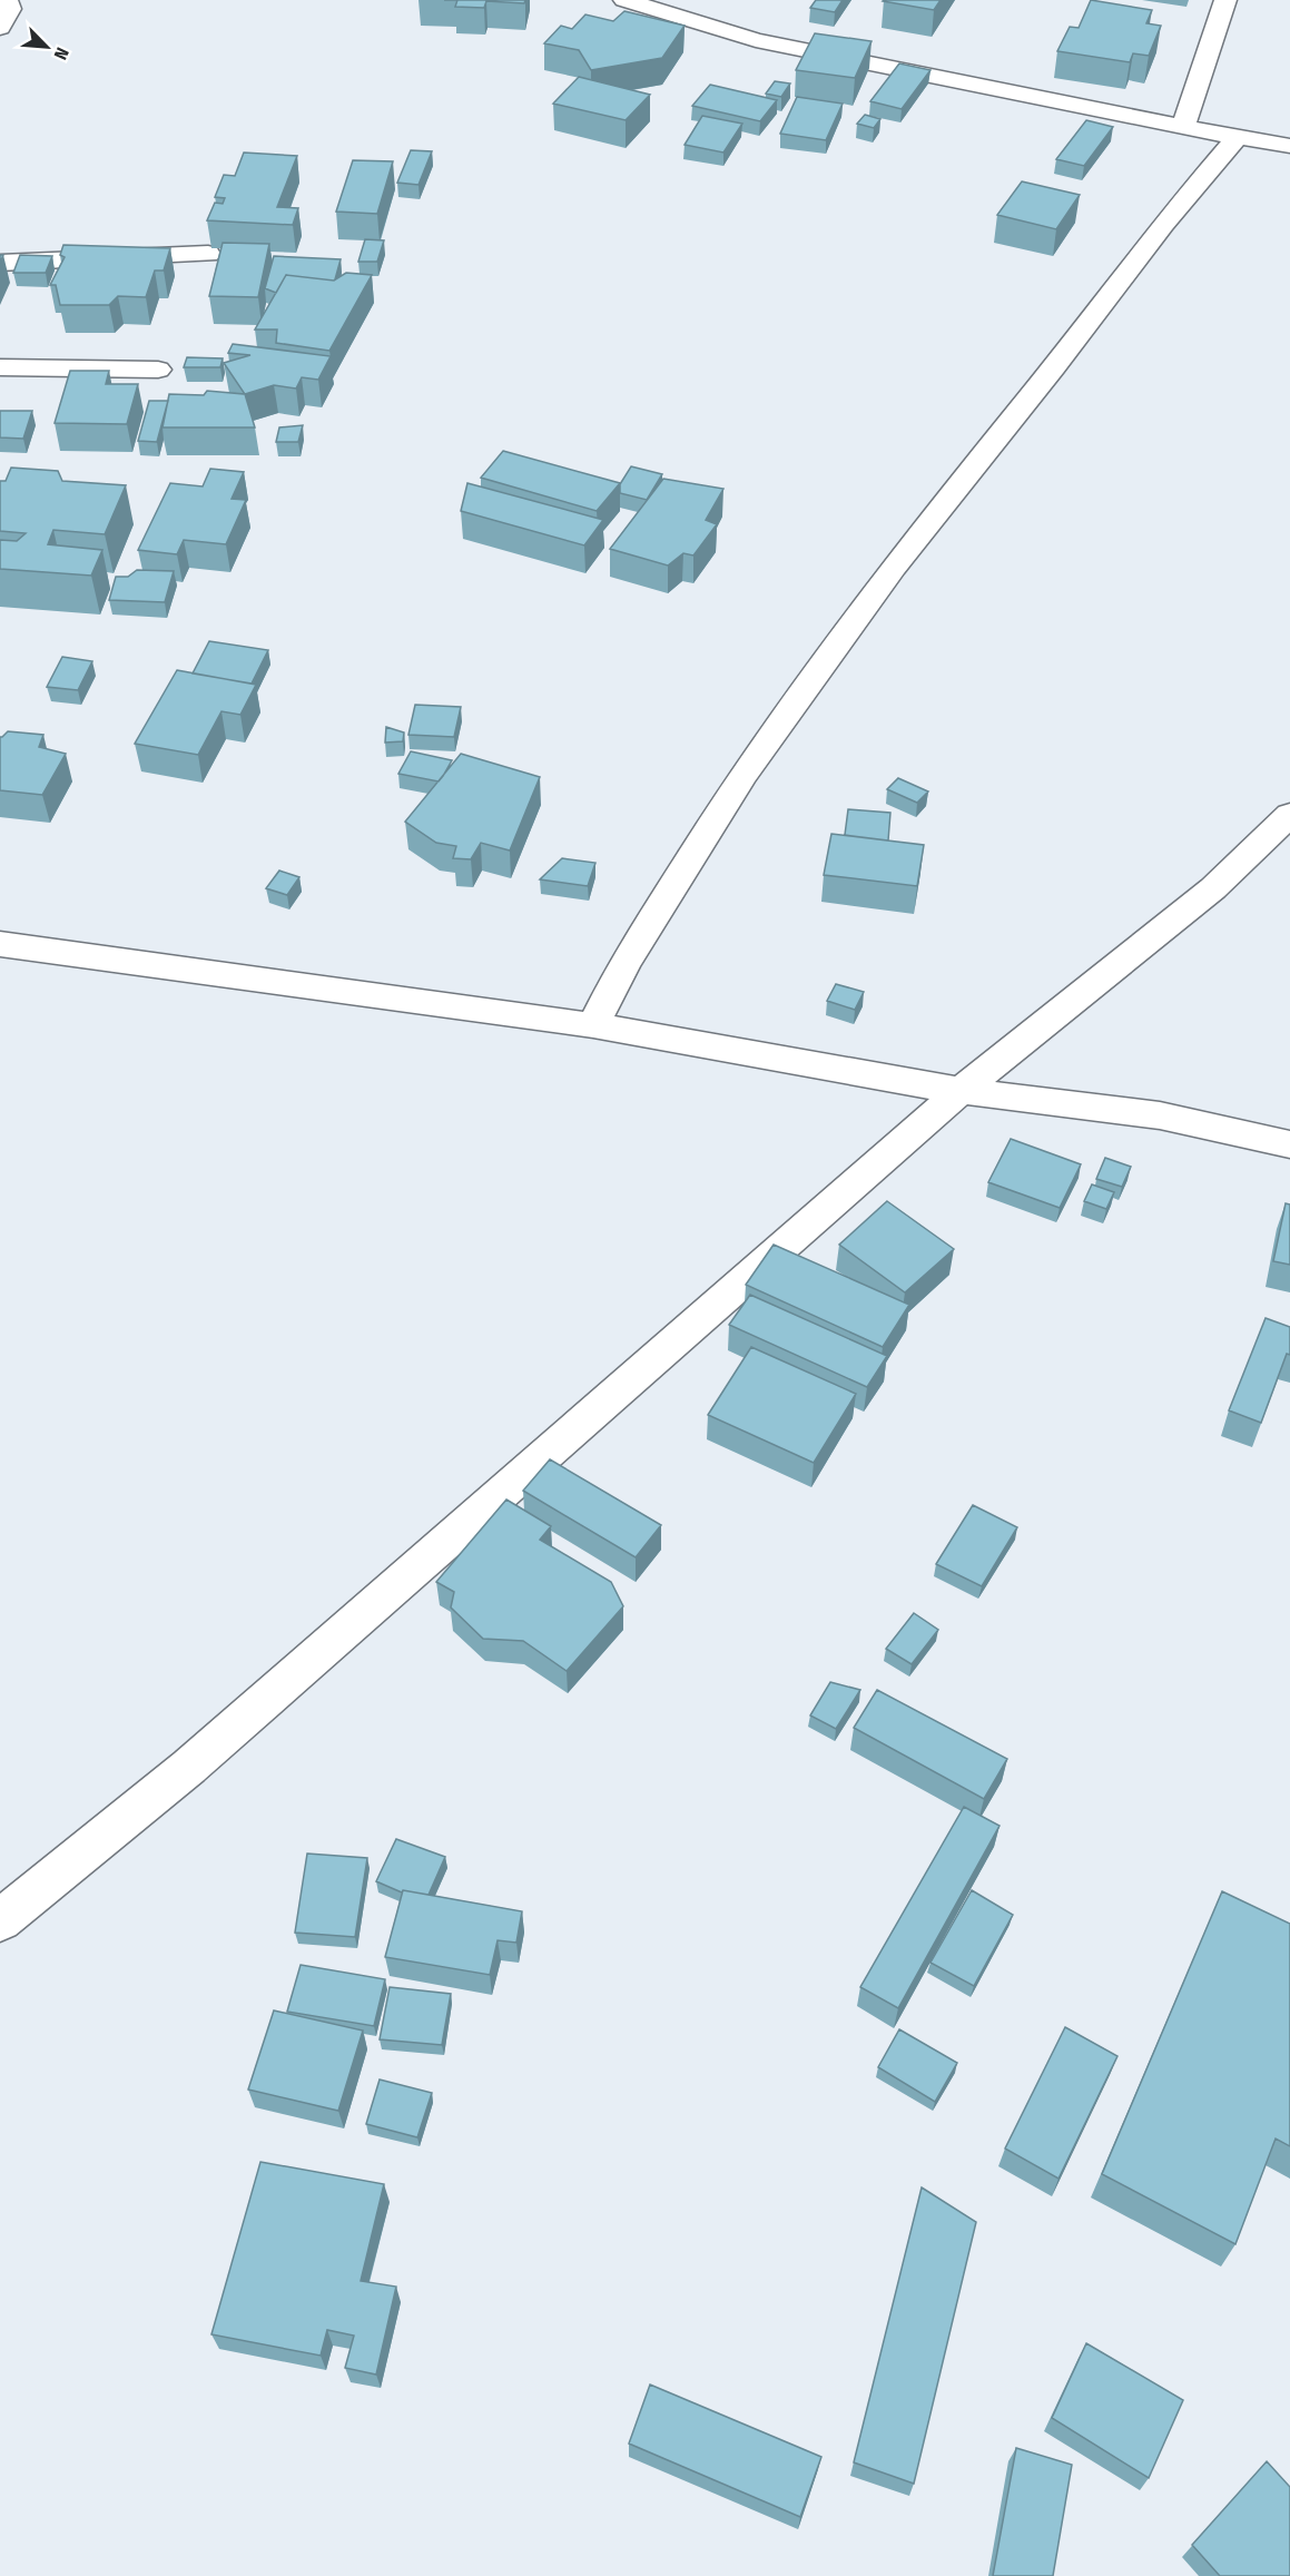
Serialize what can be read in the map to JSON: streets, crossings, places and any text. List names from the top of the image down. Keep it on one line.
{"north":"bottom right"}
